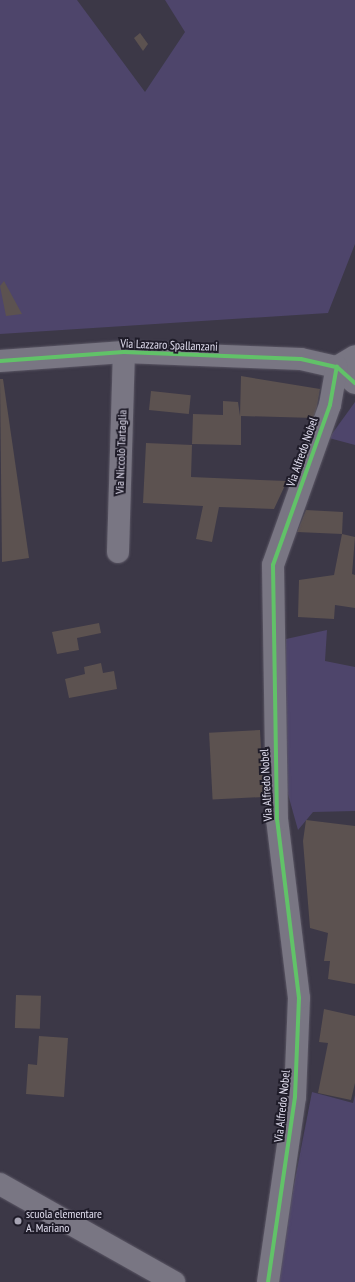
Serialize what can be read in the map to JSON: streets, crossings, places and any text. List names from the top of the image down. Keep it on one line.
{"streets":{"street":["Via Lazzaro Spallanzani","Via Niccolò Tartaglia","Via Alfredo Nobel"]},"crossings":[["Via Lazzaro Spallanzani","Via Niccolò Tartaglia"],["Via Lazzaro Spallanzani","Via Alfredo Nobel"]],"places":["scuola elementare A. Mariano"]}
